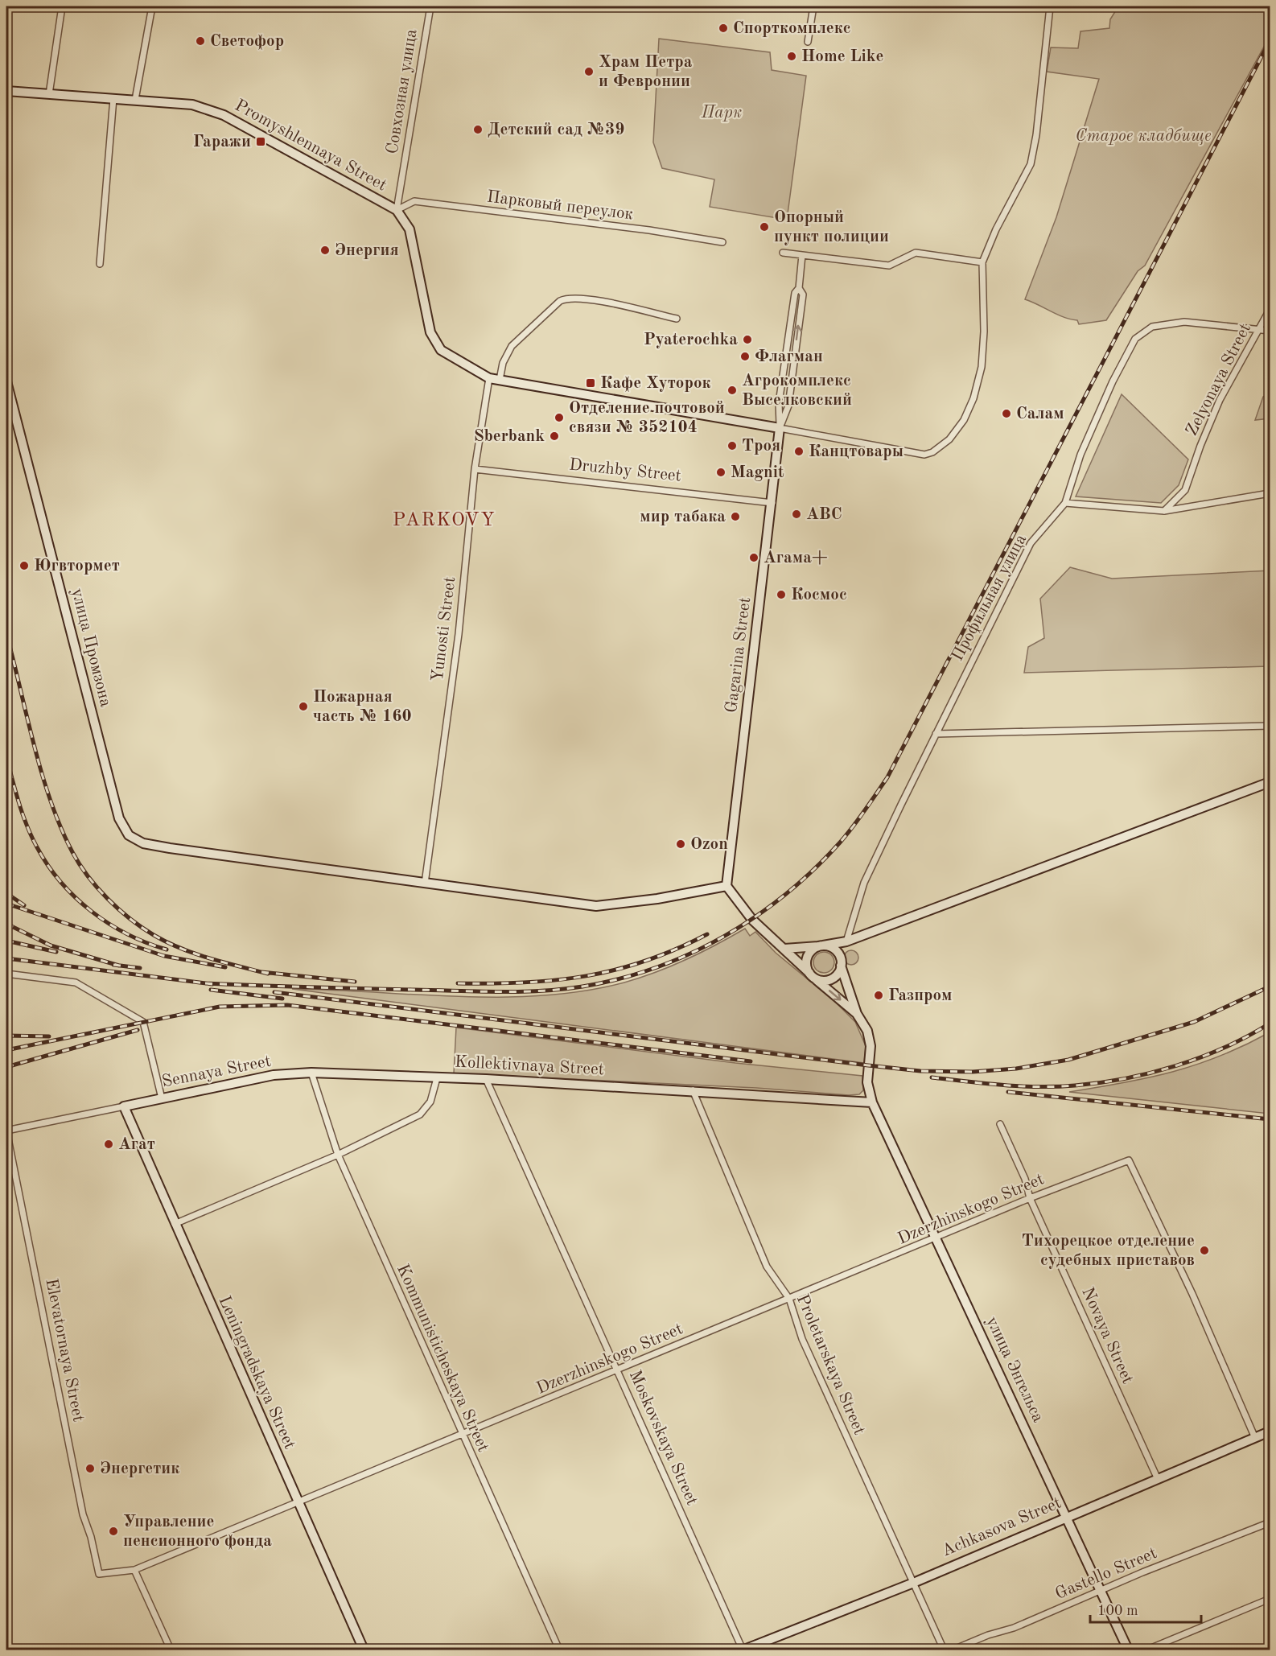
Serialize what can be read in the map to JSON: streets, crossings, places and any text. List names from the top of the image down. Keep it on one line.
{"streets":{"main road":["Promyshlennaya Street","улица Промзона","Gagarina Street","Kollektivnaya Street","Sennaya Street","улица Энгельса","Leningradskaya Street","Achkasova Street"],"street":["Совхозная улица","Парковый переулок","Zelyonaya Street","Druzhby Street","Профильная улица","Yunosti Street","Dzerzhinskogo Street","Novaya Street","Elevatornaya Street","Kommunisticheskaya Street","Proletarskaya Street","Moskovskaya Street","Gastello Street"]},"crossings":[["Совхозная улица","Promyshlennaya Street"],["Совхозная улица","Парковый переулок"],["Promyshlennaya Street","Парковый переулок"],["Promyshlennaya Street","Yunosti Street"],["Zelyonaya Street","Профильная улица"],["Druzhby Street","Yunosti Street"],["Druzhby Street","Gagarina Street"],["Yunosti Street","улица Промзона"],["Kollektivnaya Street","Sennaya Street"],["Kollektivnaya Street","Kommunisticheskaya Street"],["Kollektivnaya Street","Proletarskaya Street"],["Kollektivnaya Street","улица Энгельса"],["Kollektivnaya Street","Leningradskaya Street"],["Kollektivnaya Street","Moskovskaya Street"],["Sennaya Street","Elevatornaya Street"],["Sennaya Street","Kommunisticheskaya Street"],["Sennaya Street","Leningradskaya Street"],["Dzerzhinskogo Street","Novaya Street"],["Dzerzhinskogo Street","Elevatornaya Street"],["Dzerzhinskogo Street","Kommunisticheskaya Street"],["Dzerzhinskogo Street","Proletarskaya Street"],["Dzerzhinskogo Street","улица Энгельса"],["Dzerzhinskogo Street","Leningradskaya Street"],["Dzerzhinskogo Street","Moskovskaya Street"],["Dzerzhinskogo Street","Achkasova Street"],["Novaya Street","Achkasova Street"],["Proletarskaya Street","Achkasova Street"],["улица Энгельса","Achkasova Street"],["улица Энгельса","Gastello Street"],["Moskovskaya Street","Achkasova Street"]],"districts":["PARKOVY"],"parks":["Парк","Старое кладбище"],"places":{"other":["Спорткомплекс","Светофор","Home Like","Храм Петра и Февронии","Детский сад №39","Опорный пункт полиции","Энергия","Pyaterochka","Флагман","Агрокомплекс Выселковский","Салам","Отделение почтовой связи № 352104","Sberbank","Троя","Канцтовары","Magnit","ABC","мир табака","Агама+","Югвтормет","Космос","Пожарная часть № 160","Ozon","Газпром","Агат","Тихорецкое отделение судебных приставов","Энергетик","Управление пенсионного фонда"],"transit":["Гаражи","Кафе Хуторок"]},"scale_bar":"100 m"}
